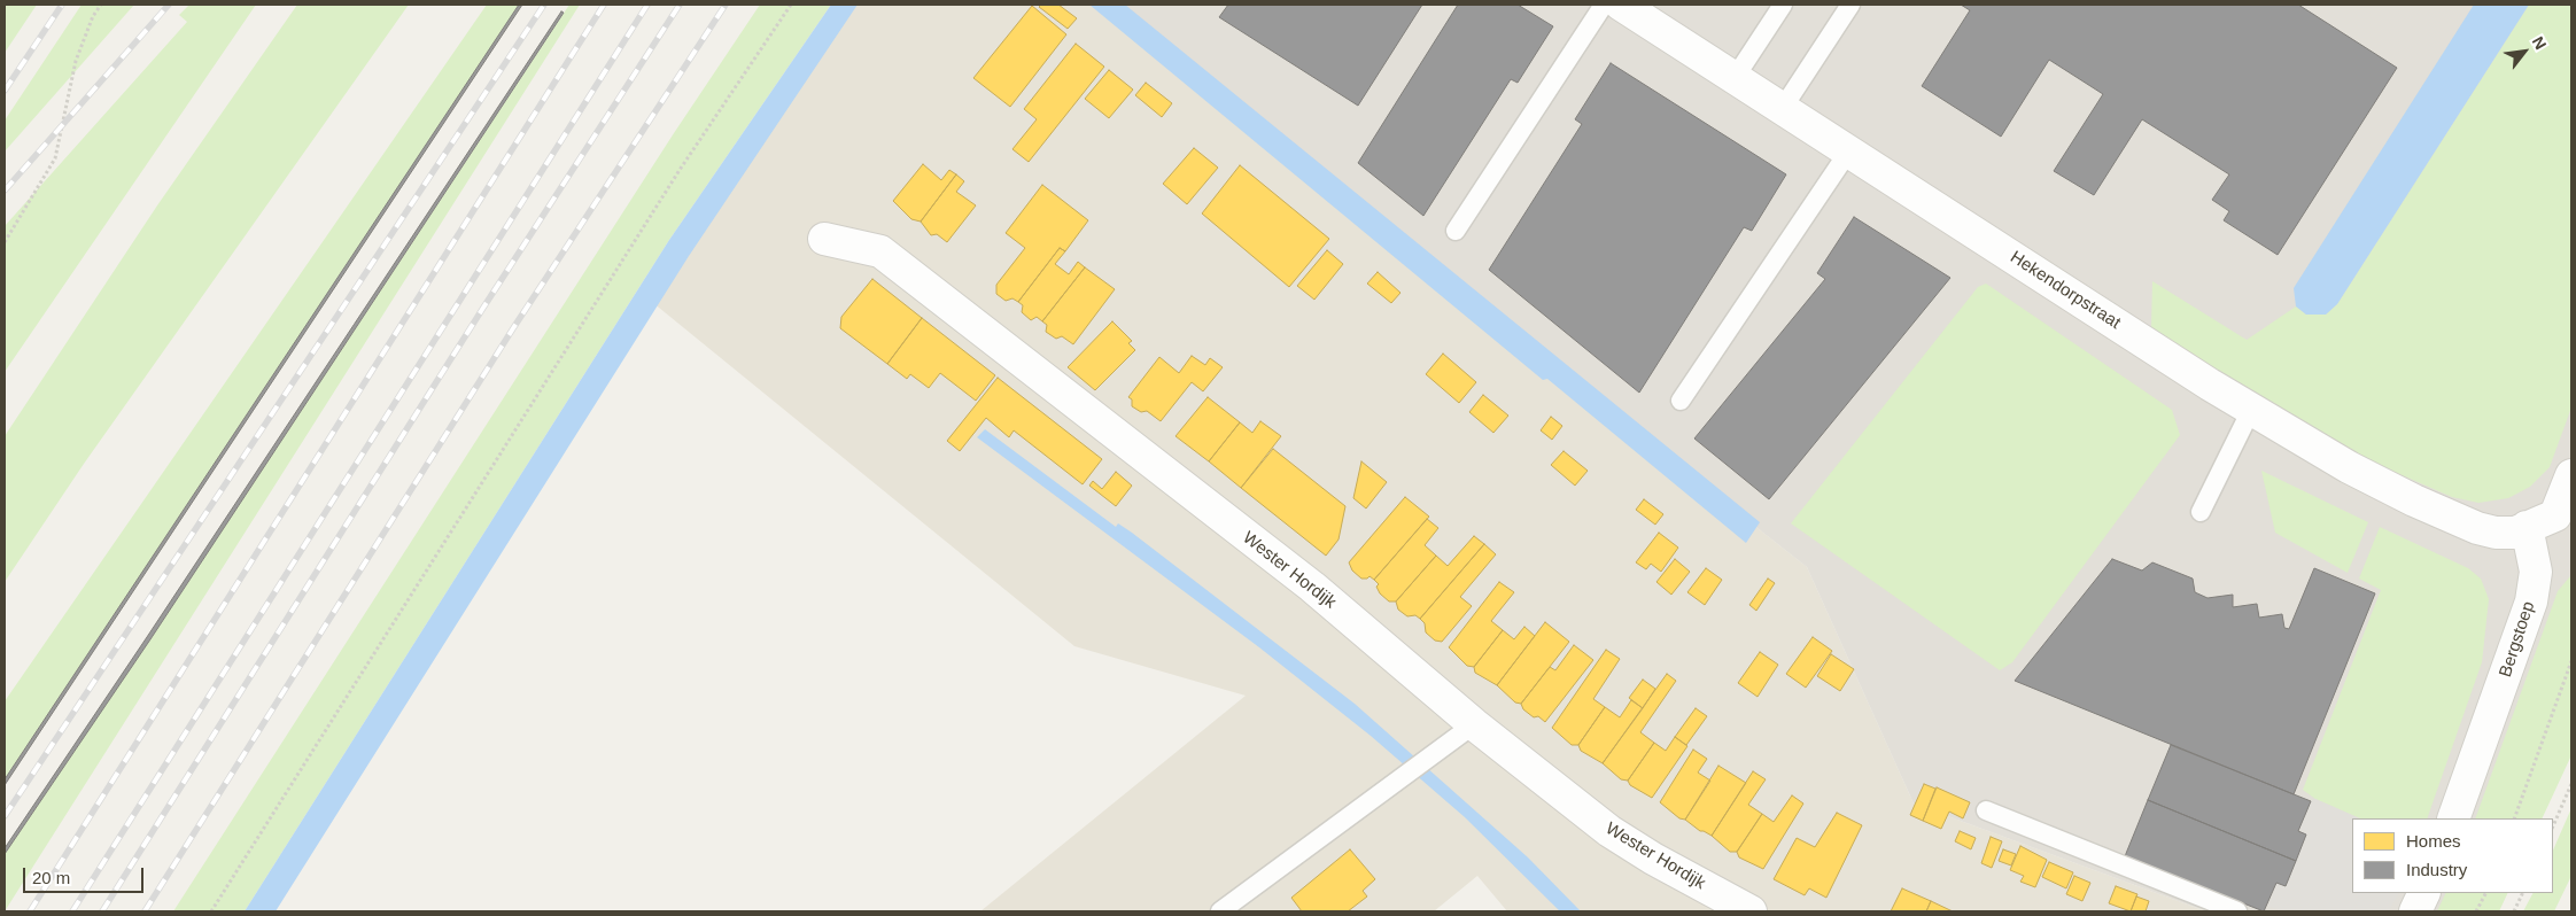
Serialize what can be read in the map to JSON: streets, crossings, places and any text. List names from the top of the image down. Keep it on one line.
{"streets":{"street":["Hekendorpstraat","Wester Hordijk","Bergstoep"]},"crossings":[["Hekendorpstraat","Bergstoep"]],"legend":["Homes","Industry"],"scale_bar":"20 m","north":"top right"}
